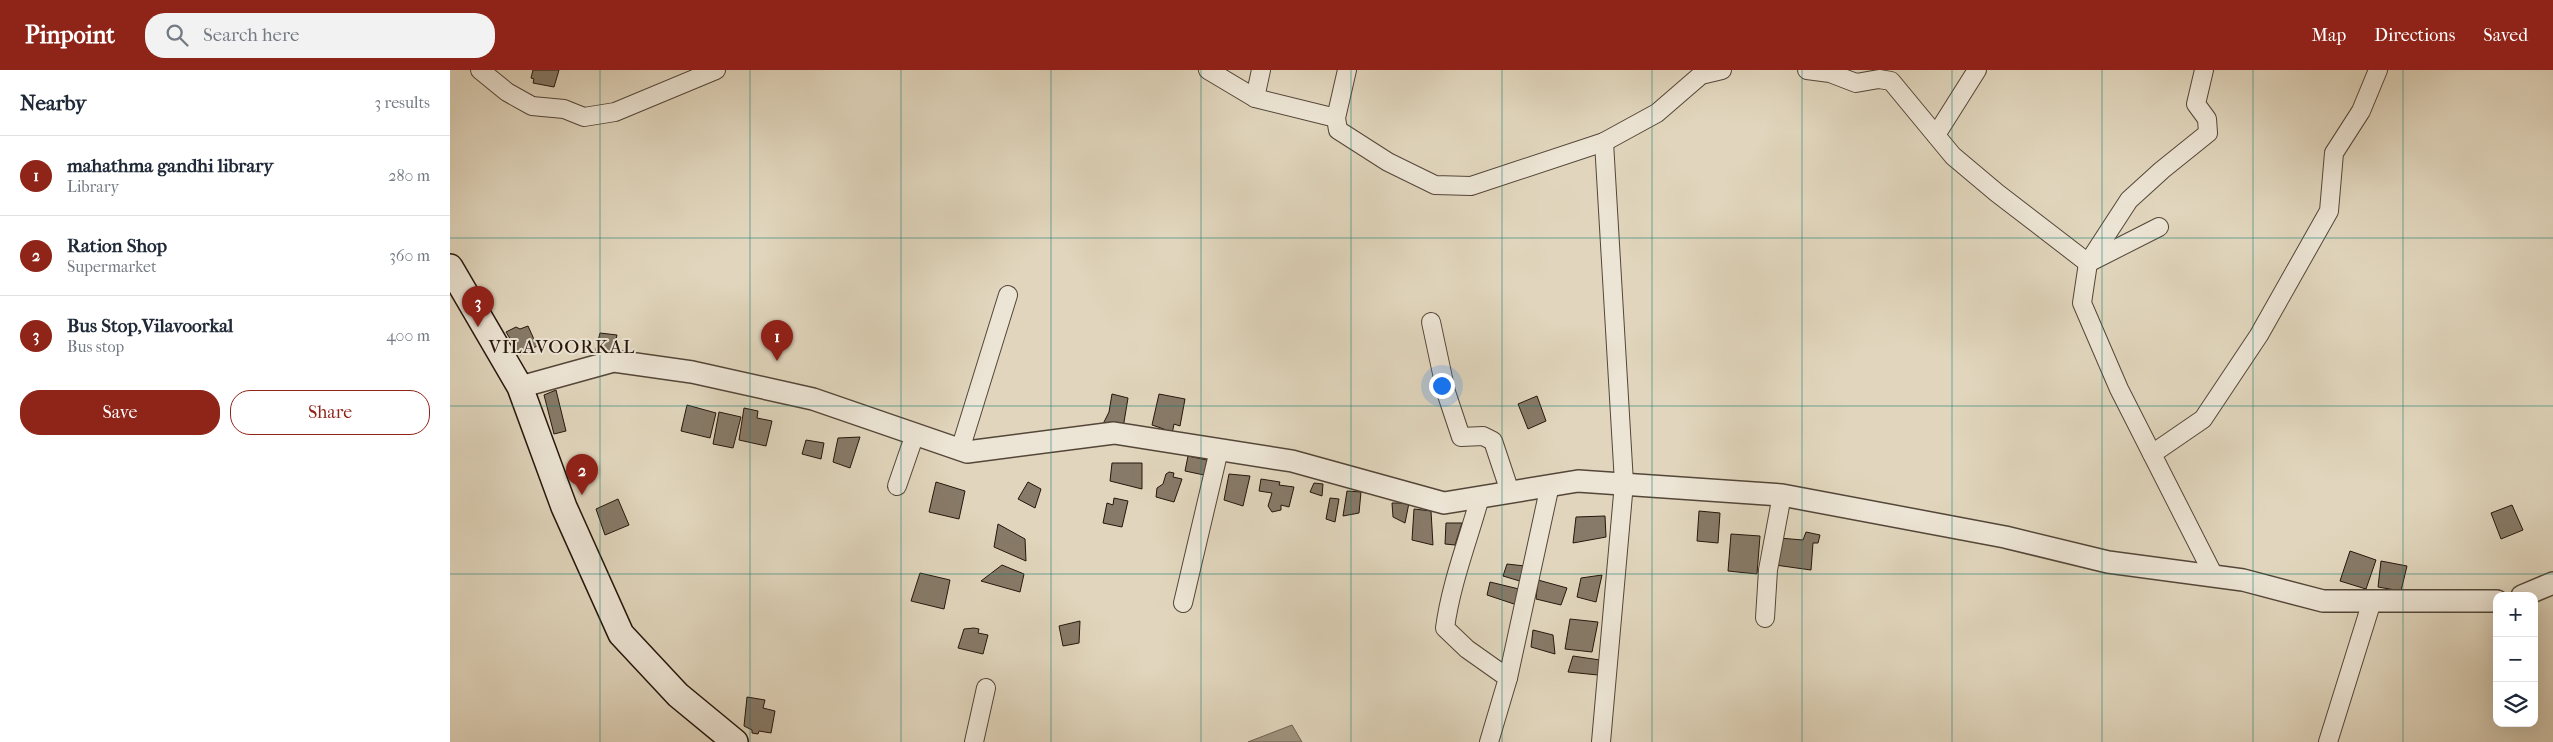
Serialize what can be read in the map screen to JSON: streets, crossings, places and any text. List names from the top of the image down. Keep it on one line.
{"districts":["VILAVOORKAL"],"page":{"header":"Pinpoint","search":"Search here","nav":["Map","Directions","Saved"],"heading":["Nearby","3 results"],"list":[{"mark":"1","name":"mahathma gandhi library","note":"Library","value":"280 m"},{"mark":"2","name":"Ration Shop","note":"Supermarket","value":"360 m"},{"mark":"3","name":"Bus Stop,Vilavoorkal","note":"Bus stop","value":"400 m"}],"pins":["3","1","2"],"buttons":["Save","Share"],"map_buttons":["+","−"]}}
